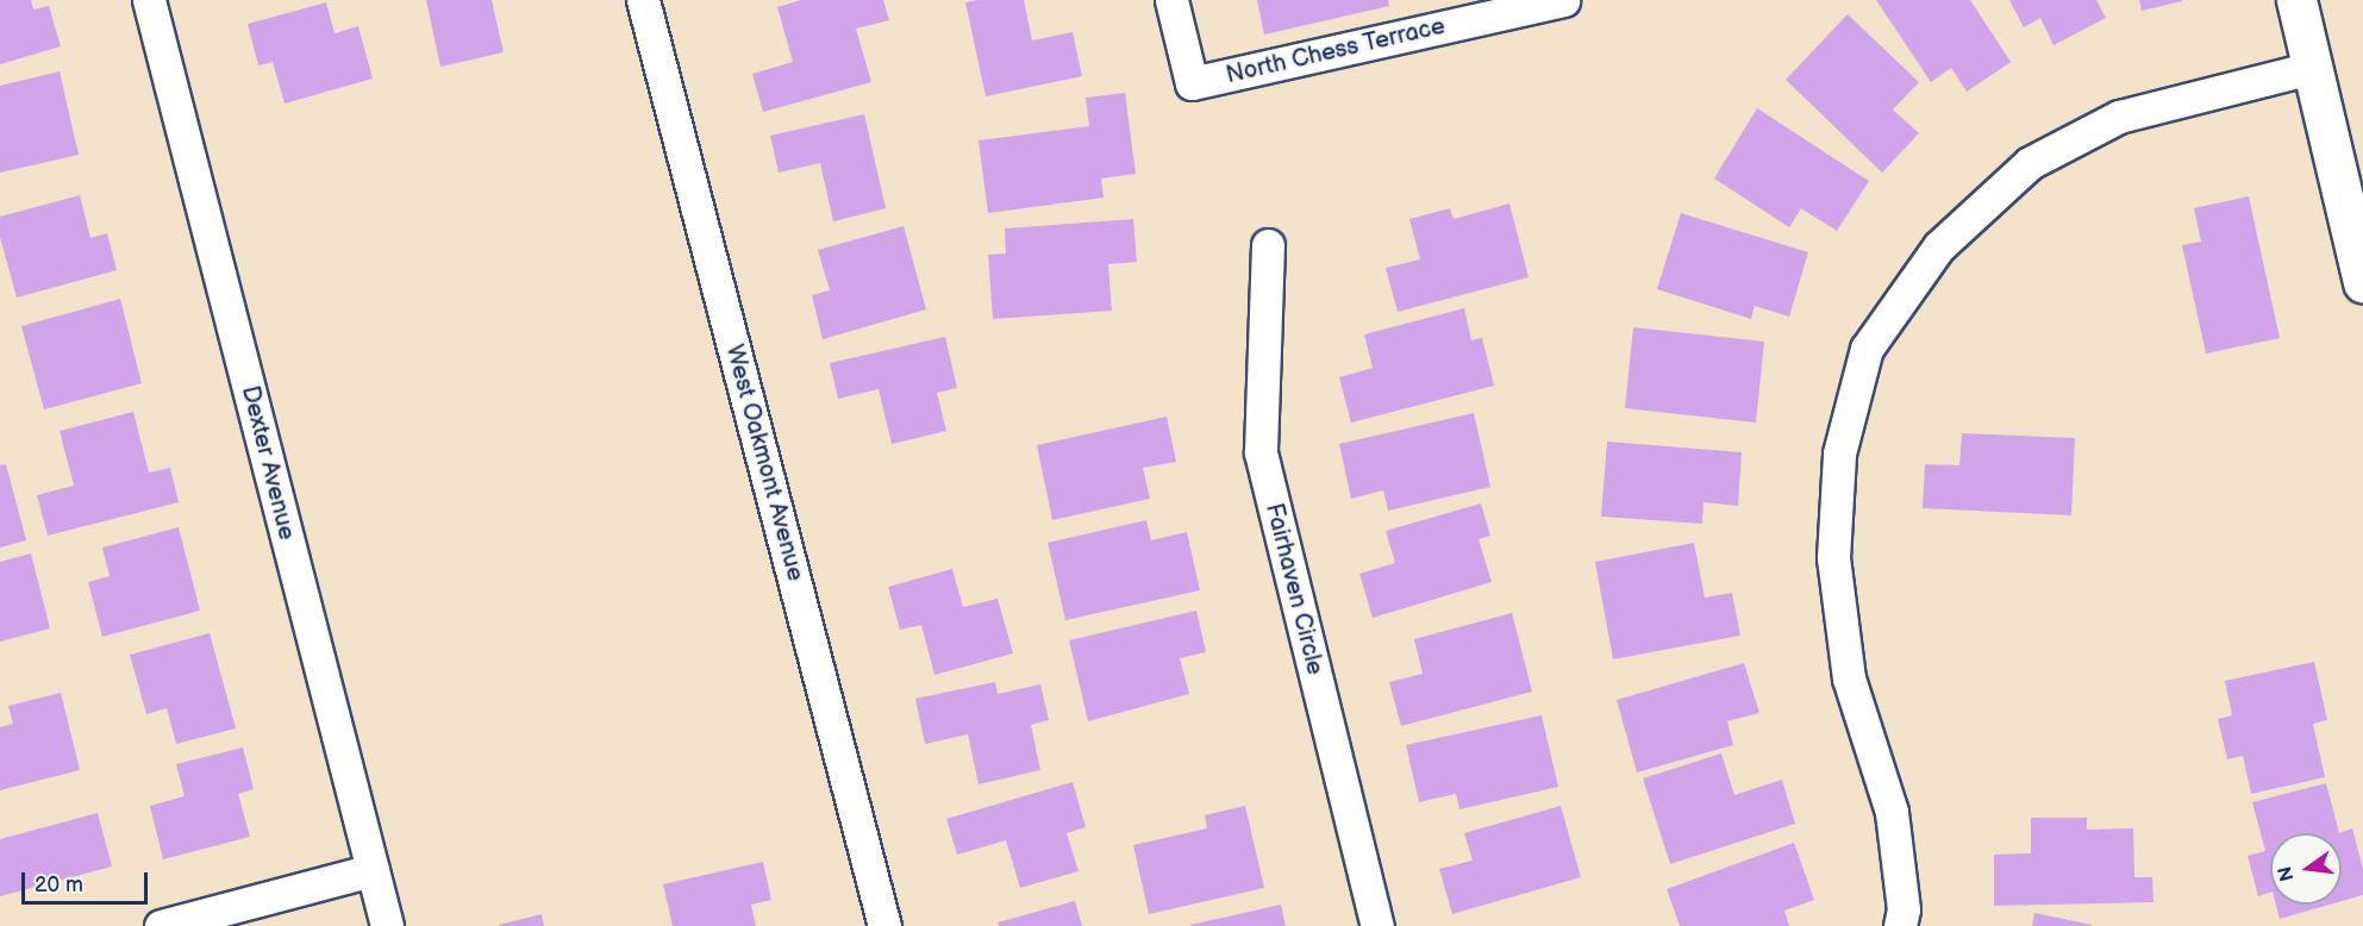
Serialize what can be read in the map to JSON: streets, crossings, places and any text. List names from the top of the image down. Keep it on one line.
{"streets":{"street":["North Chess Terrace","Dexter Avenue","West Oakmont Avenue","Fairhaven Circle"]},"scale_bar":"20 m","north":"left"}
